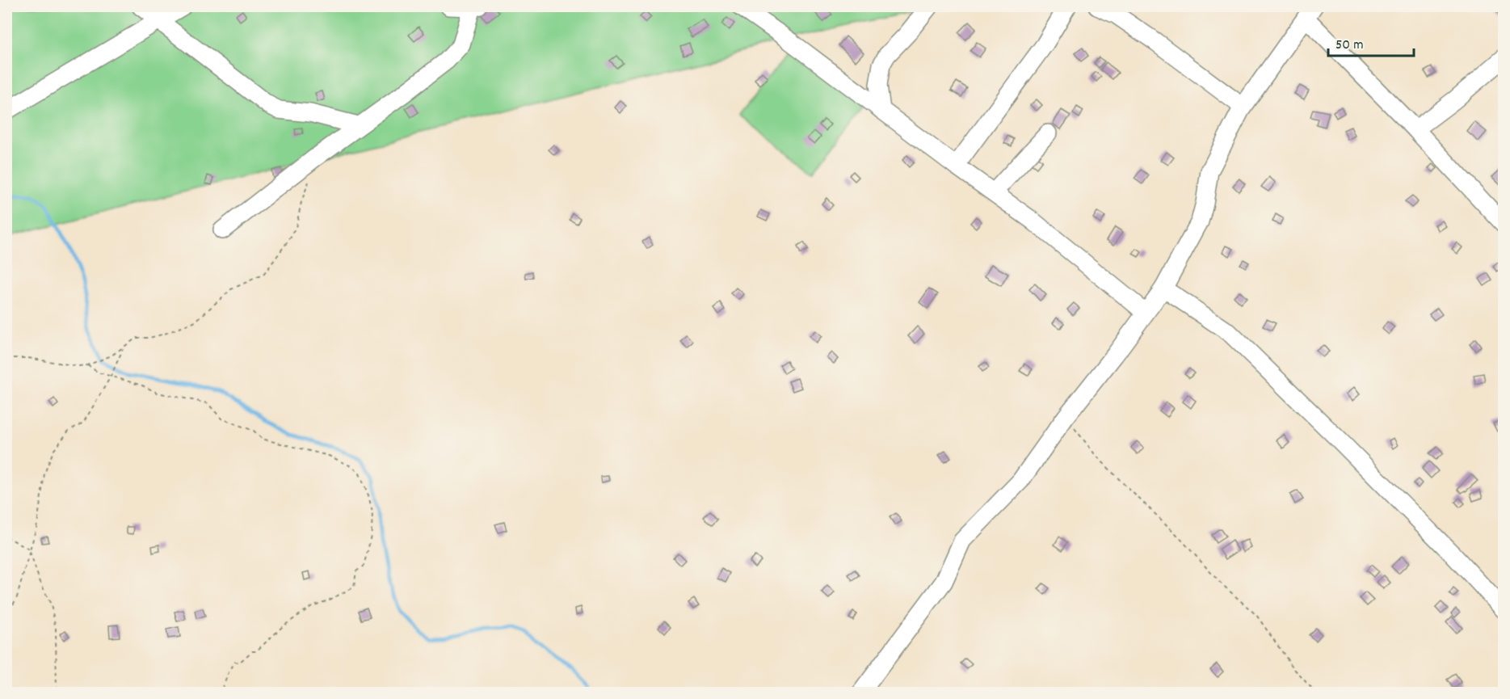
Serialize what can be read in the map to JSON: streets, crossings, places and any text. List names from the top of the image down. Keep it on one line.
{"scale_bar":"50 m"}
